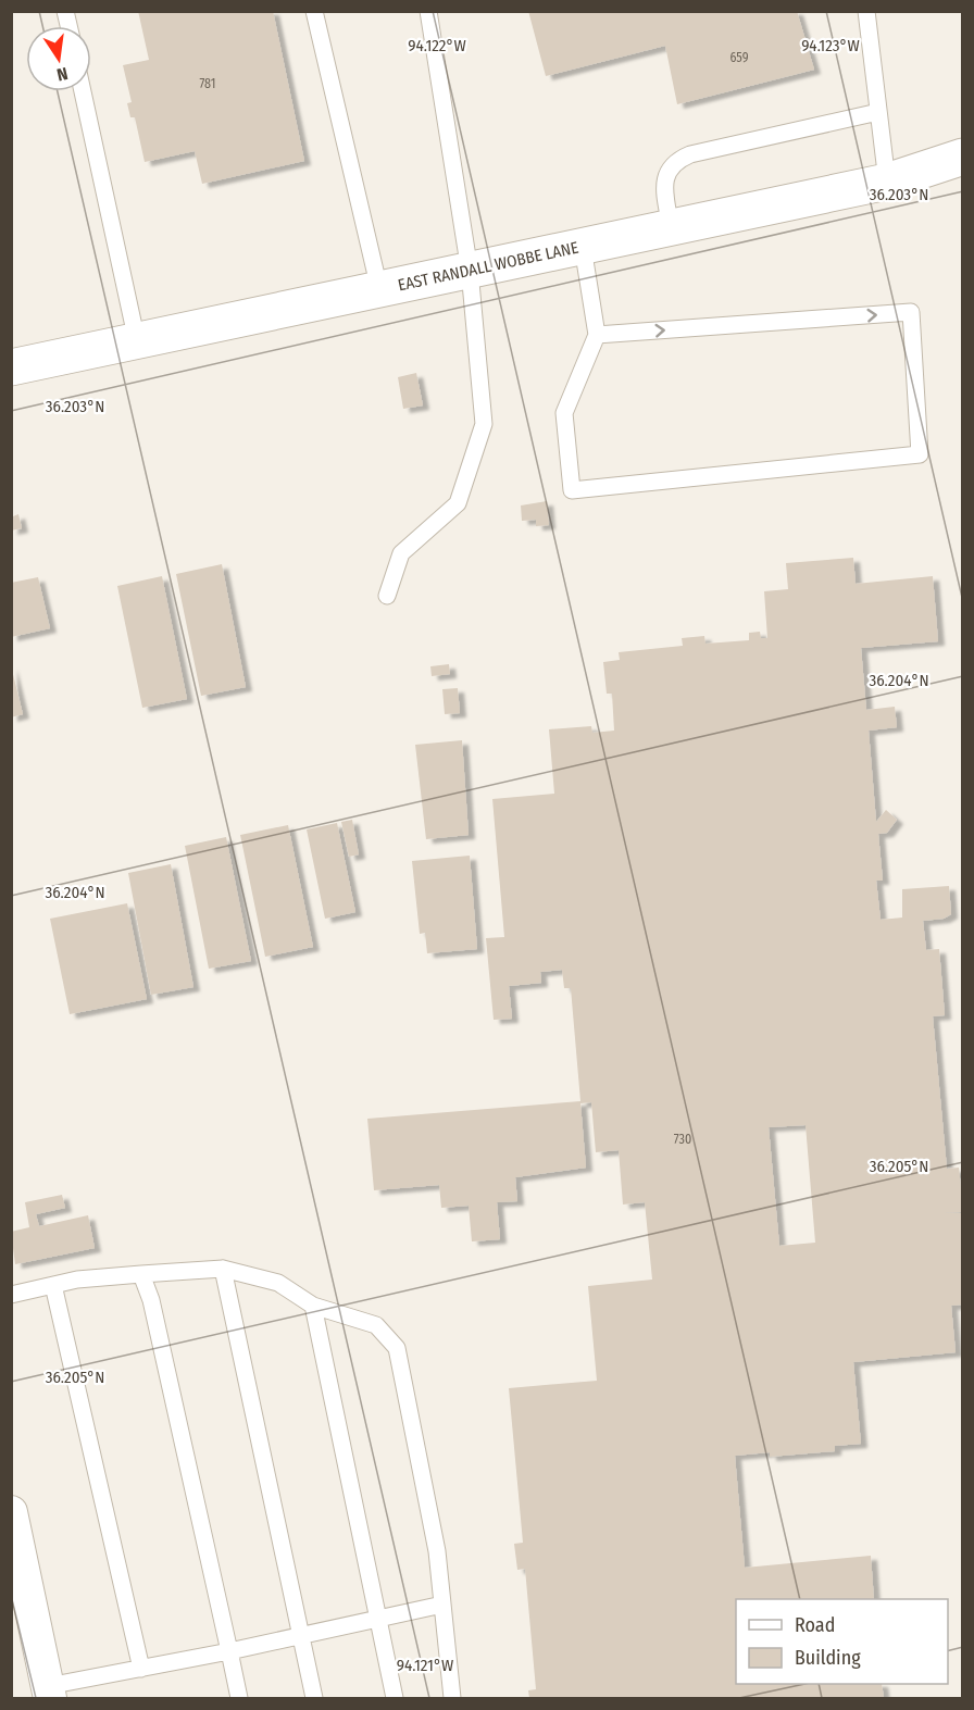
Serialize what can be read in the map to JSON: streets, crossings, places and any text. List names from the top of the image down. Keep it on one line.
{"streets":{"street":["EAST RANDALL WOBBE LANE"]},"house_numbers":["659","781","730"],"legend":["Road","Building"],"north":"bottom","coordinates":["94.122°W","94.123°W","36.203°N","36.204°N","36.205°N","94.121°W"]}
